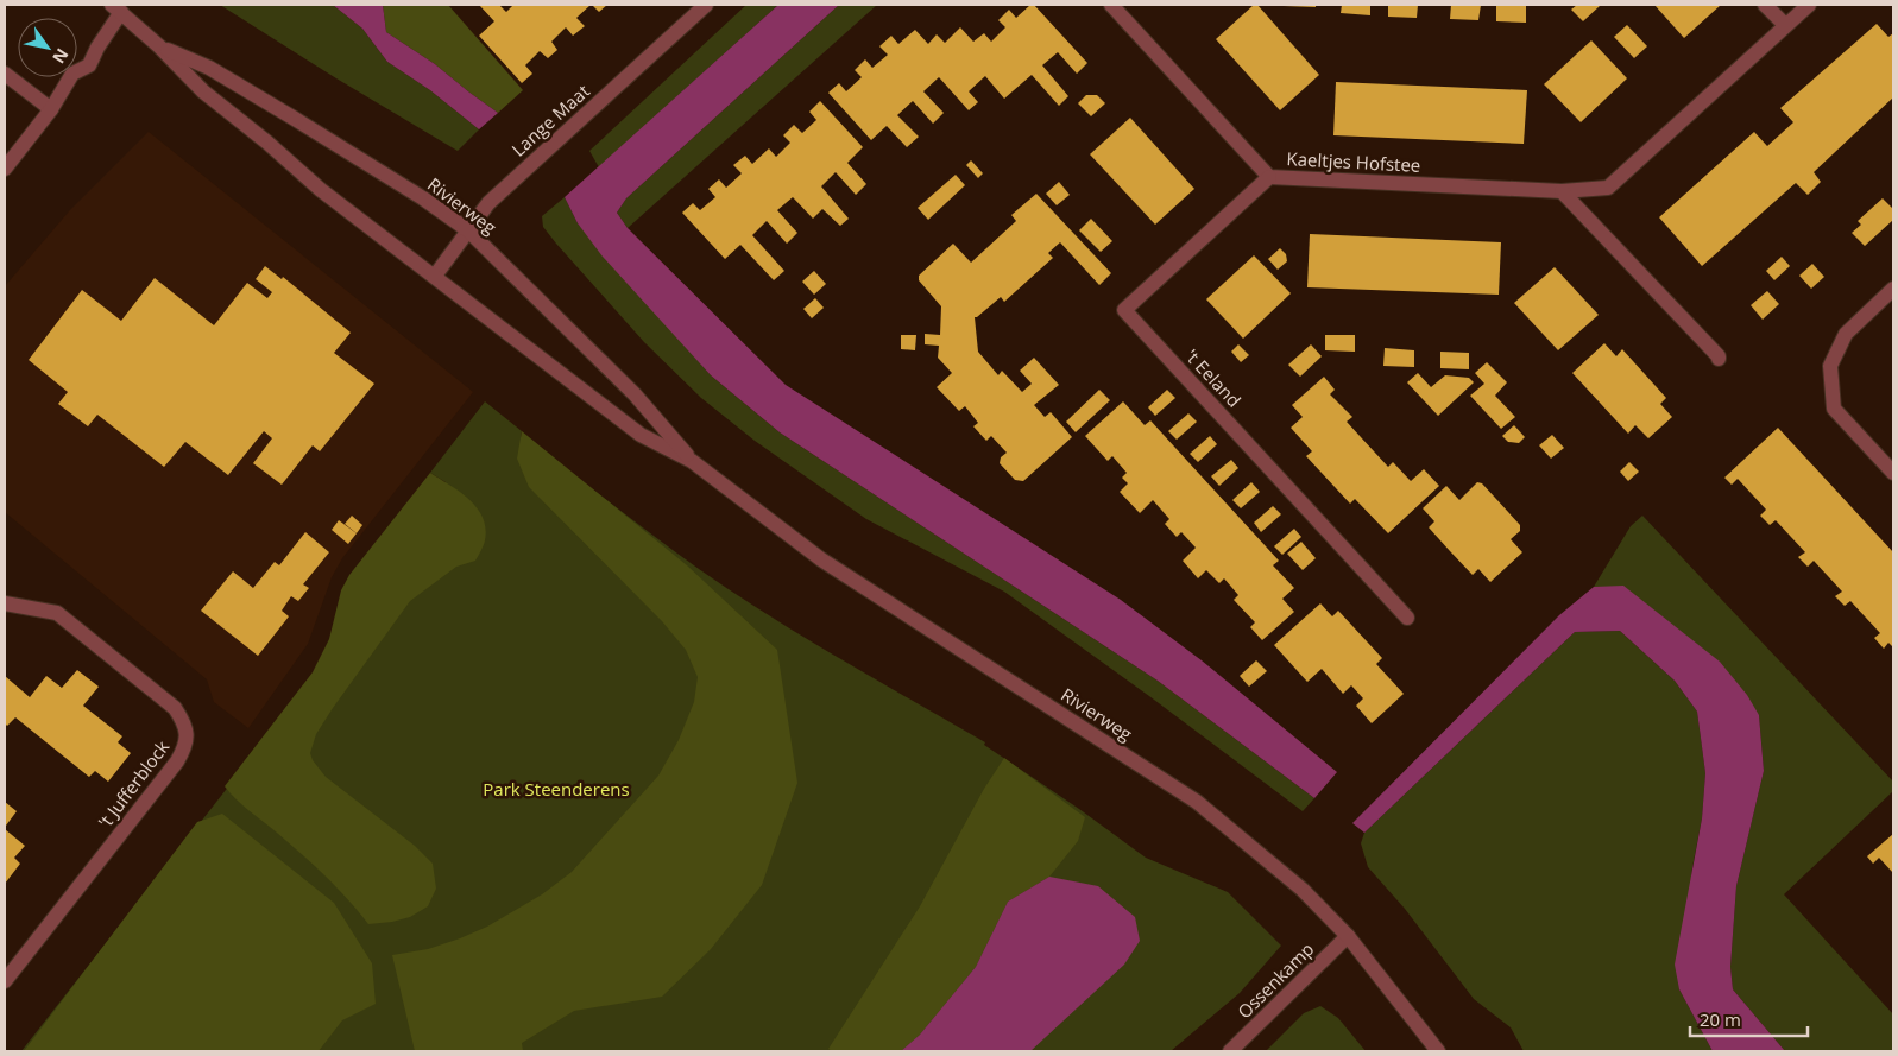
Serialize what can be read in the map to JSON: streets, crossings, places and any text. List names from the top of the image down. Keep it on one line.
{"streets":{"street":["Lange Maat","Kaeltjes Hofstee","Rivierweg","'t Eeland","'t Jufferblock","Ossenkamp"]},"crossings":[["Lange Maat","Rivierweg"],["Kaeltjes Hofstee","'t Eeland"],["Rivierweg","Ossenkamp"]],"parks":["Park Steenderens"],"scale_bar":"20 m","north":"bottom right"}
